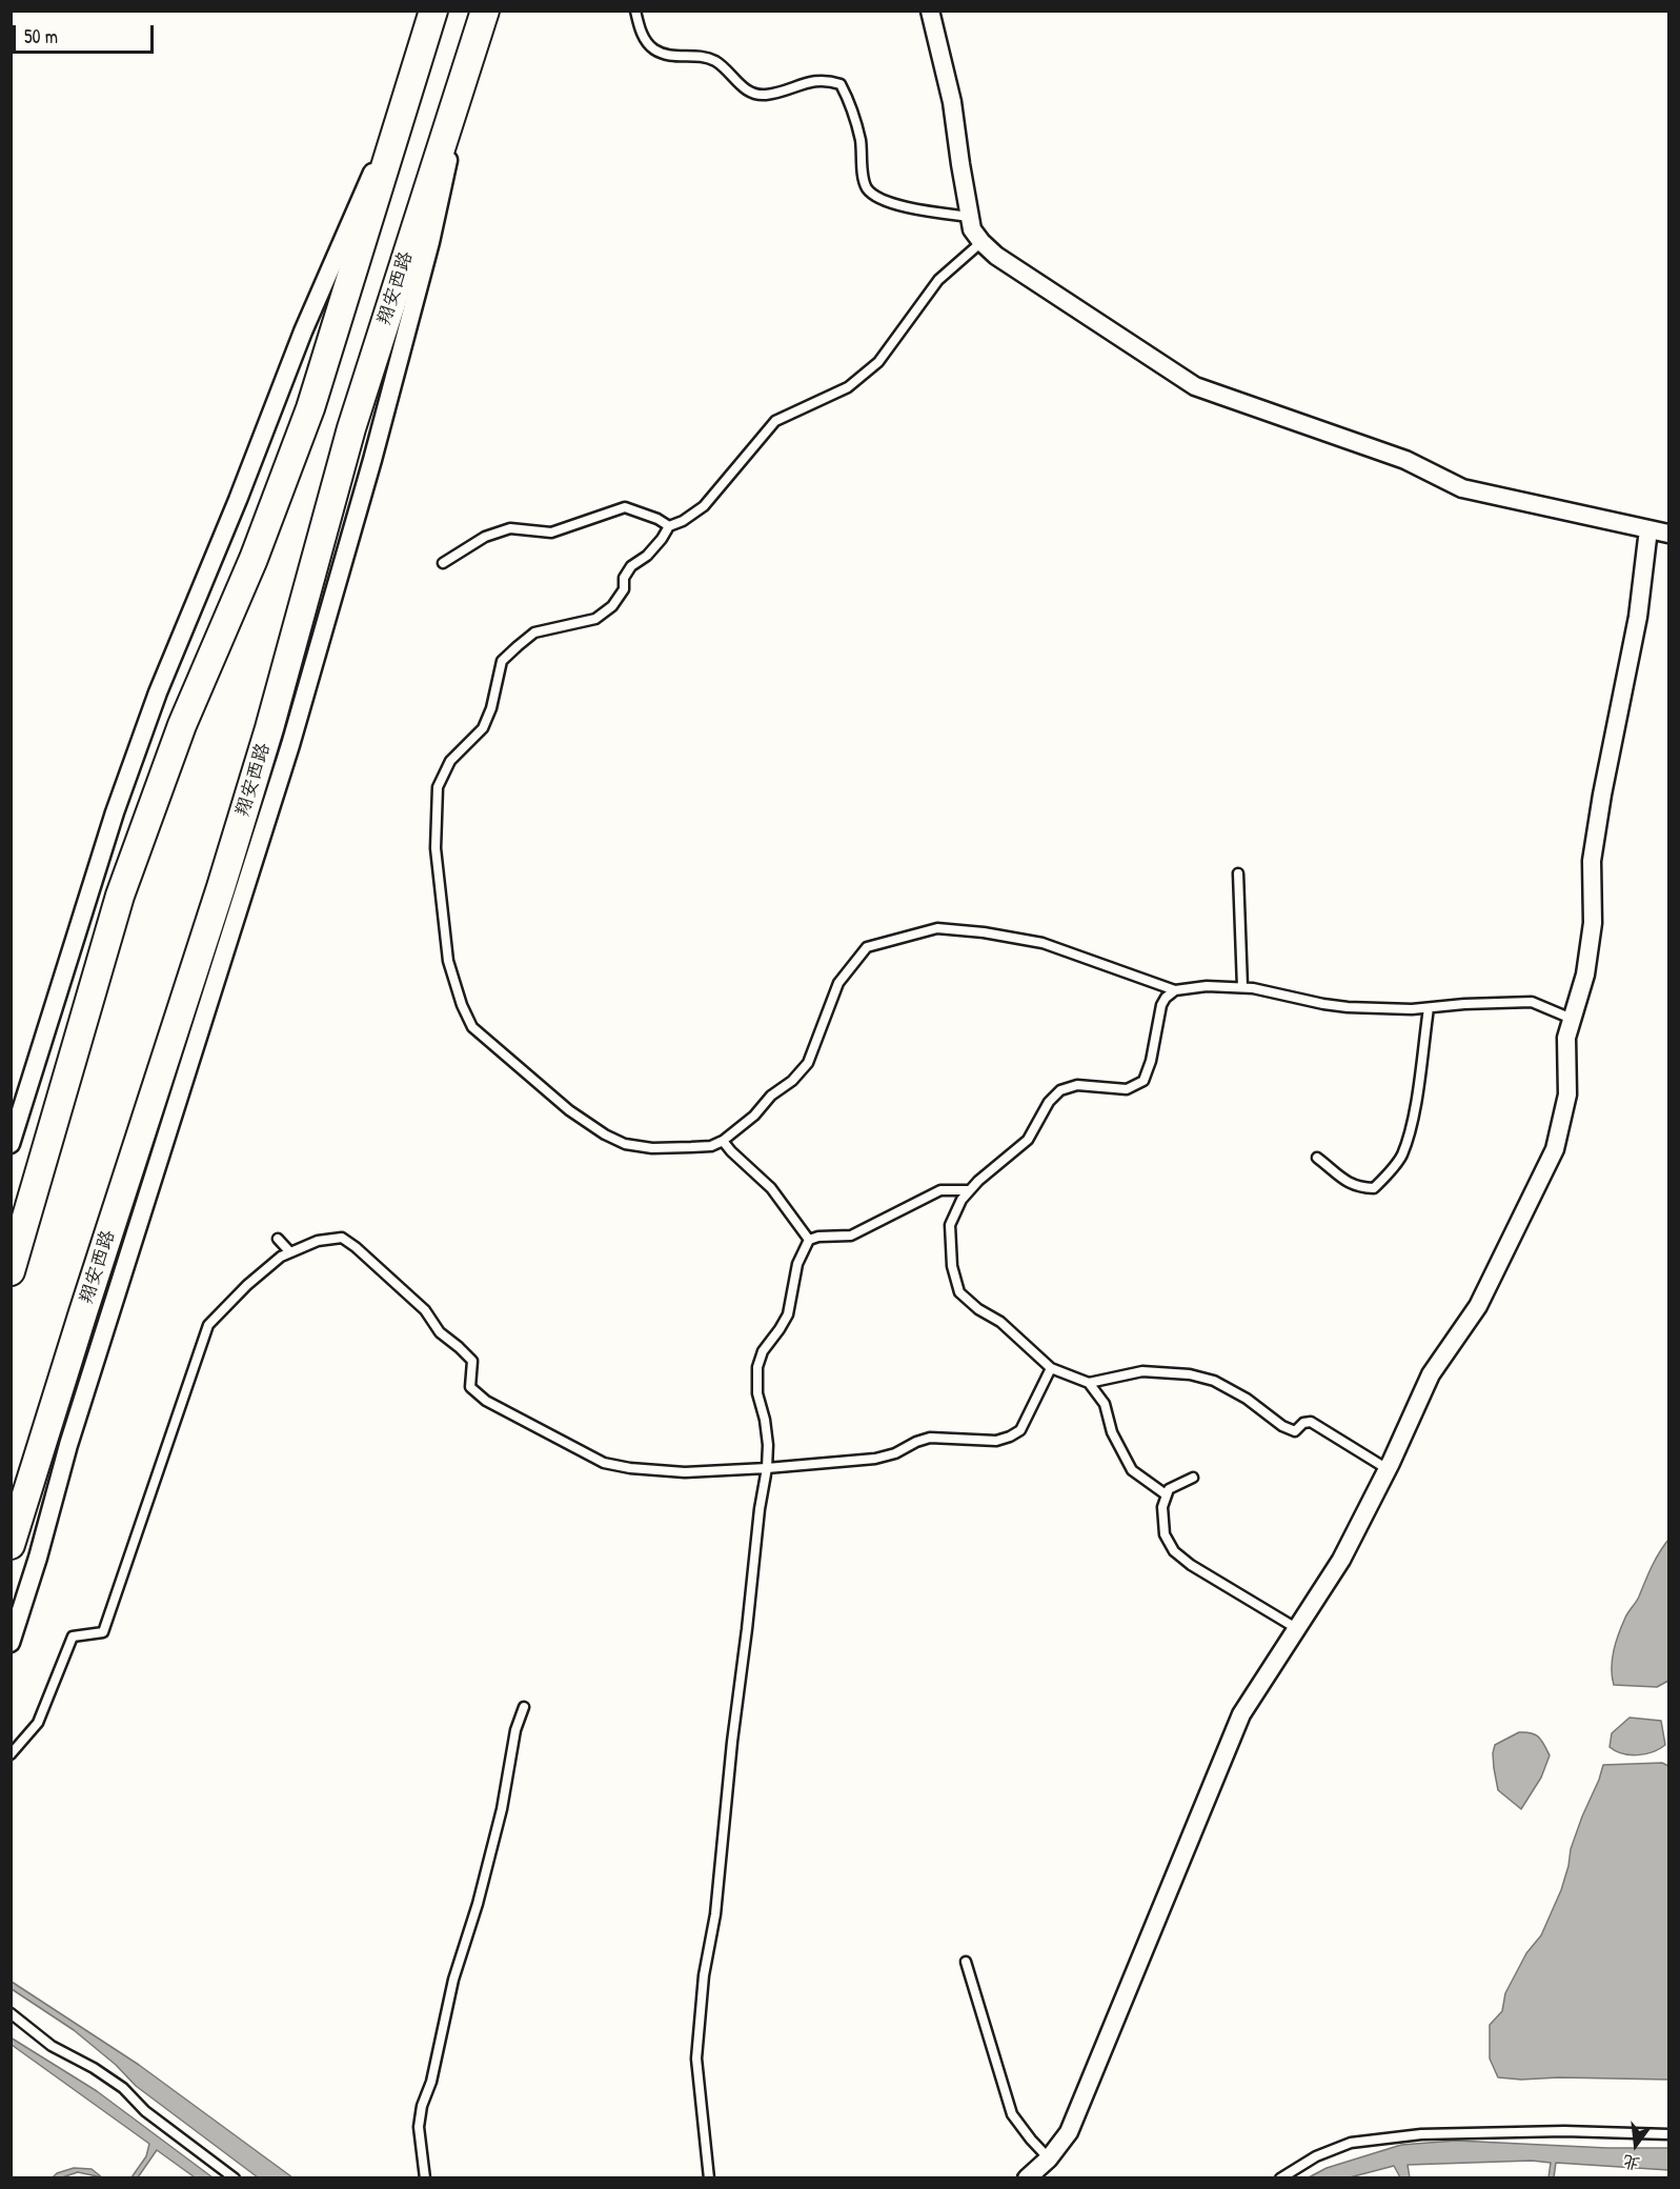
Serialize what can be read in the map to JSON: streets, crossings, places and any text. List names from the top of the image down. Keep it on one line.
{"streets":{"main road":["翔安西路"]},"scale_bar":"50 m","north":"bottom"}
